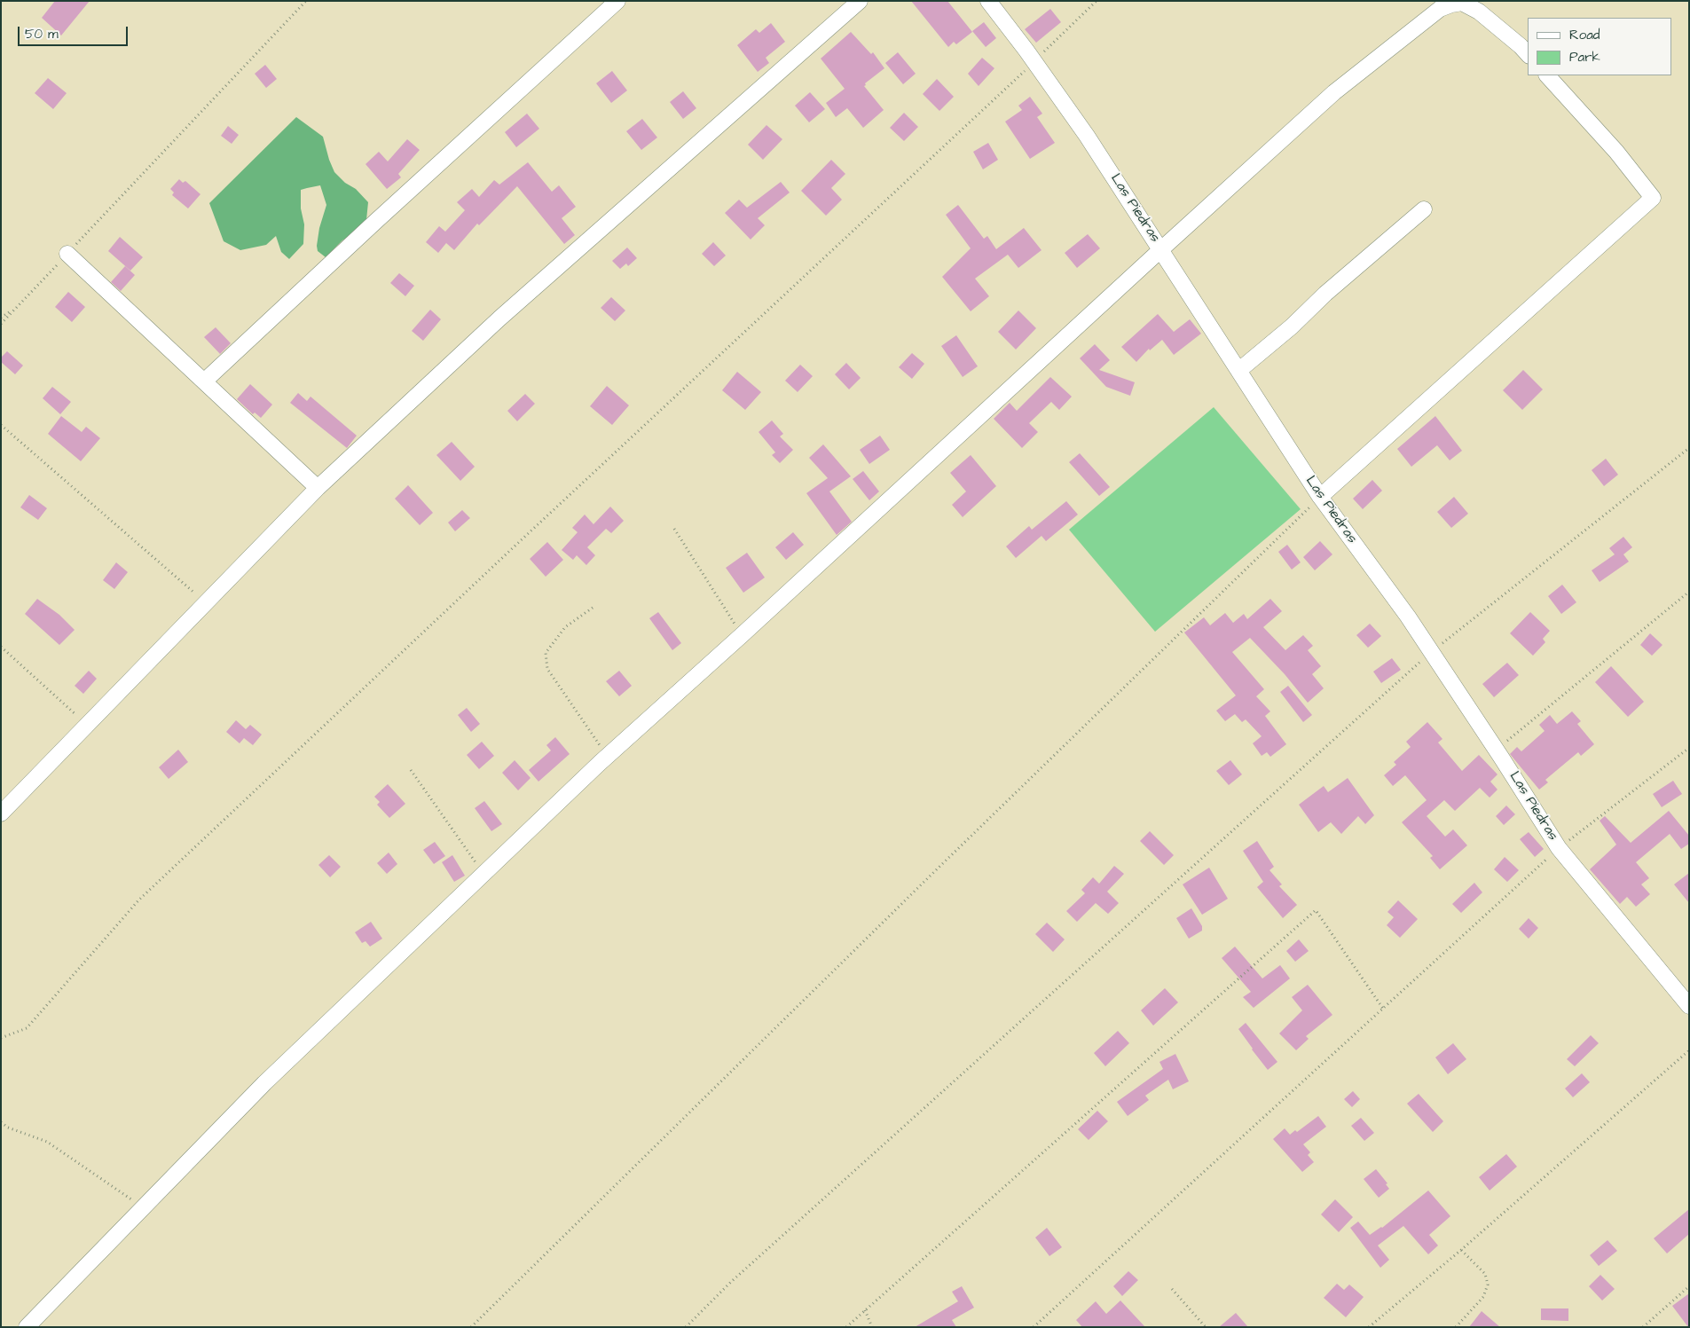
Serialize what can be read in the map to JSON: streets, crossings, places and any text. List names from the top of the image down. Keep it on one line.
{"streets":{"street":["Las Piedras"]},"legend":["Road","Park"],"scale_bar":"50 m"}
